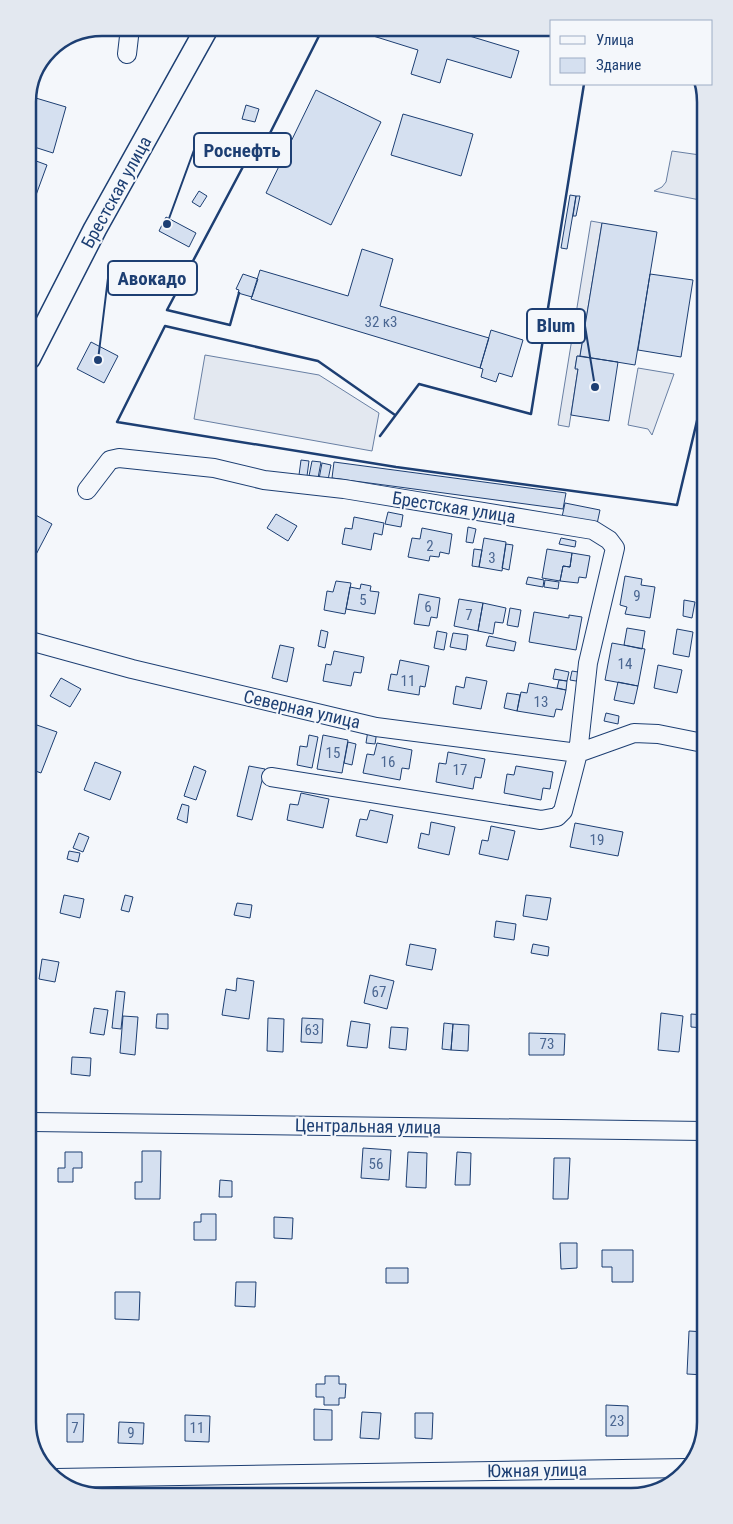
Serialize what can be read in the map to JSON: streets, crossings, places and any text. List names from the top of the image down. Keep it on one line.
{"streets":{"main road":["Брестская улица"],"street":["Северная улица","Центральная улица","Южная улица"]},"crossings":[["Брестская улица","Северная улица"]],"places":["Роснефть","Авокадо","Blum"],"house_numbers":["32 к3","2","3","9","5","6","7","14","11","13","15","16","17","19","67","63","73","56","23","7","11","9"],"legend":["Улица","Здание"]}
